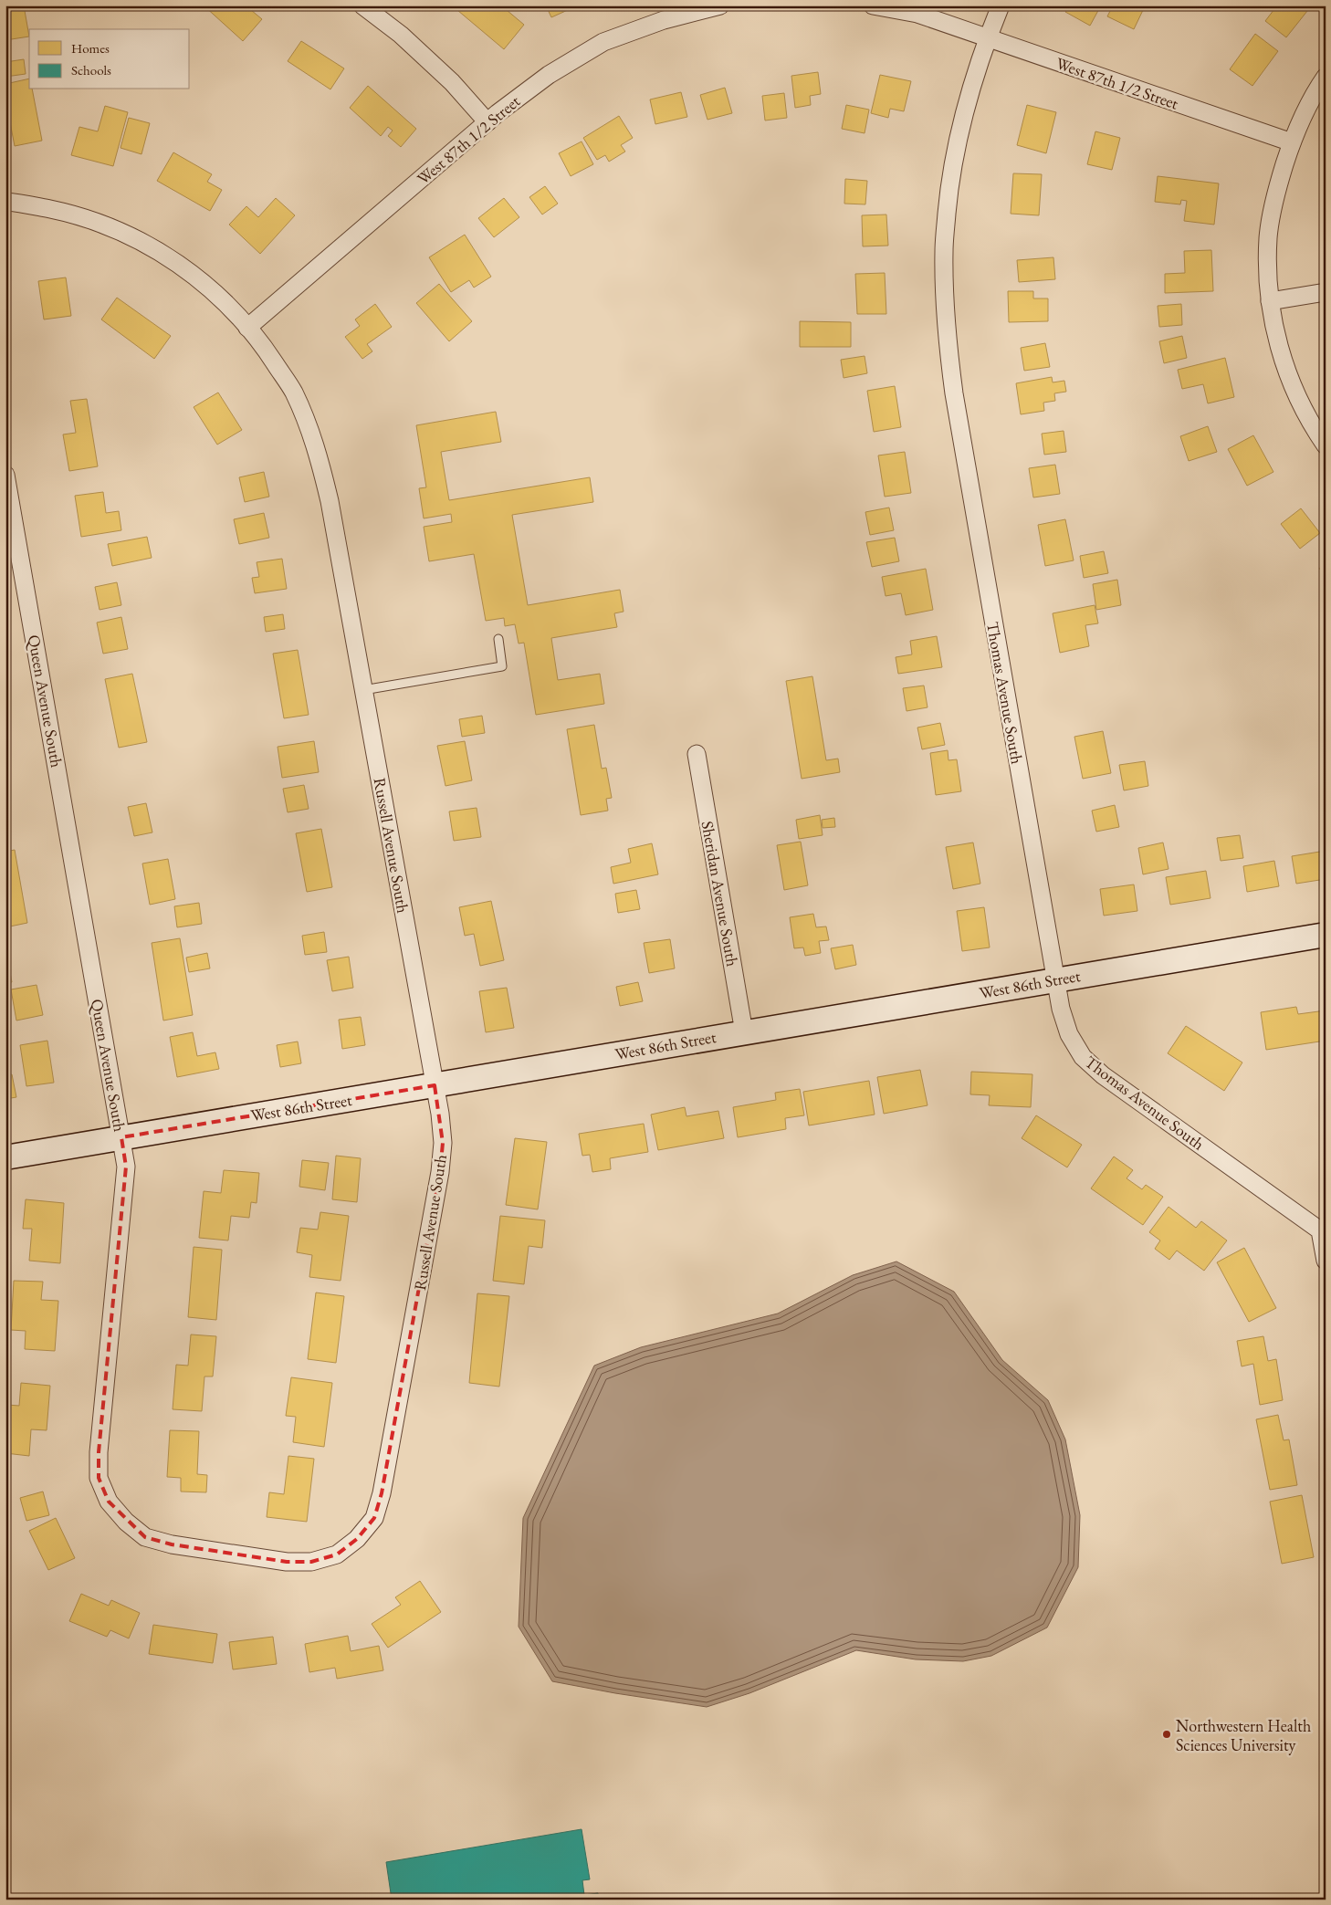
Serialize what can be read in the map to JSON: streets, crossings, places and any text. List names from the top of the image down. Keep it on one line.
{"streets":{"street":["West 87th 1/2 Street","Thomas Avenue South","Queen Avenue South","Russell Avenue South","Sheridan Avenue South","West 86th Street"]},"crossings":[["West 87th 1/2 Street","Thomas Avenue South"],["West 87th 1/2 Street","Russell Avenue South"],["Thomas Avenue South","West 86th Street"],["Queen Avenue South","Russell Avenue South"],["Queen Avenue South","West 86th Street"],["Russell Avenue South","West 86th Street"],["Sheridan Avenue South","West 86th Street"]],"places":["Northwestern Health Sciences University"],"legend":["Homes","Schools"]}
